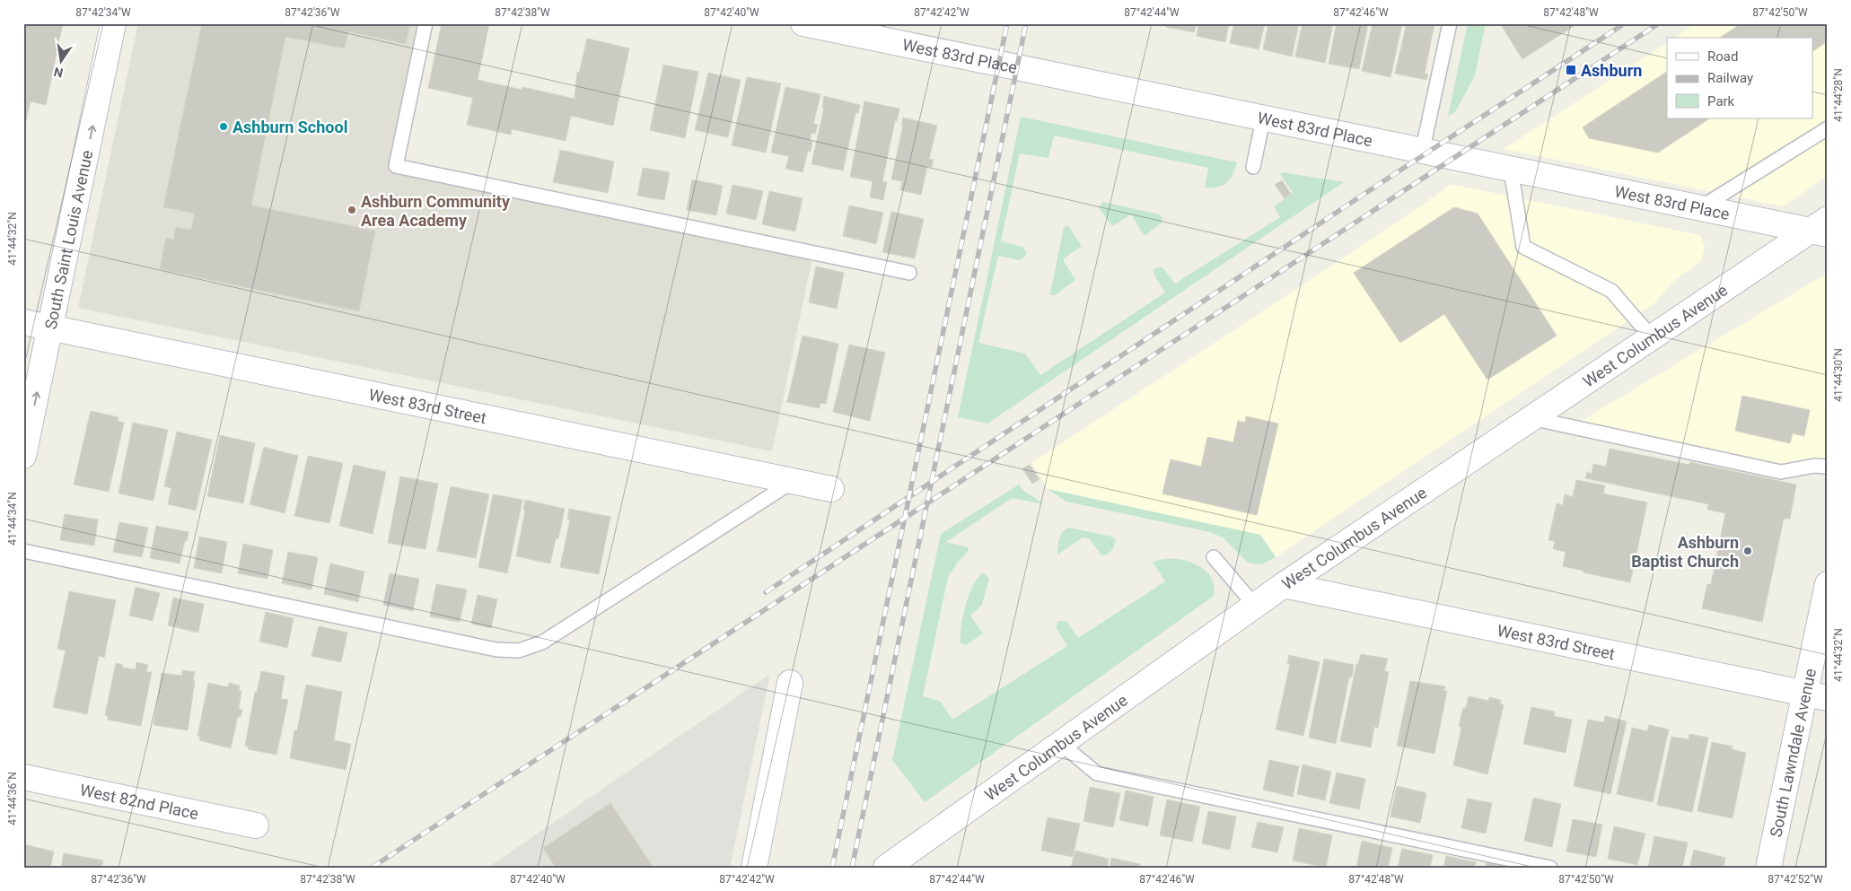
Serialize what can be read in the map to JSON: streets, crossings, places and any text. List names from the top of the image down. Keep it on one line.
{"streets":{"street":["West 83rd Place","South Saint Louis Avenue","West Columbus Avenue","West 83rd Street","South Lawndale Avenue","West 82nd Place"]},"crossings":[["West 83rd Place","West Columbus Avenue"],["South Saint Louis Avenue","West 83rd Street"],["West Columbus Avenue","West 83rd Street"],["West 83rd Street","South Lawndale Avenue"]],"one_way":["South Saint Louis Avenue"],"places":{"transit":["Ashburn"],"other":["Ashburn School","Ashburn Community Area Academy","Ashburn Baptist Church"]},"legend":["Road","Railway","Park"],"north":"bottom","coordinates":["87°42'34\"W","87°42'36\"W","87°42'38\"W","87°42'40\"W","87°42'42\"W","87°42'44\"W","87°42'46\"W","87°42'48\"W","87°42'50\"W","41°44'28\"N","41°44'32\"N","41°44'30\"N","41°44'34\"N","41°44'36\"N","87°42'52\"W"]}
